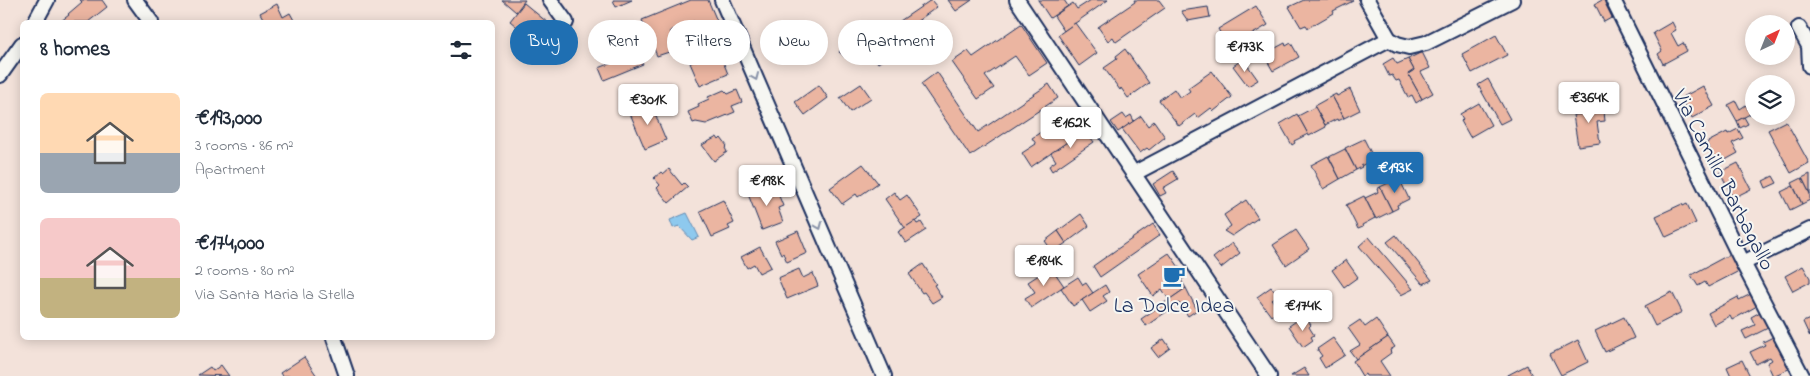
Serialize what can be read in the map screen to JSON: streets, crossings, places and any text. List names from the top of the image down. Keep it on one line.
{"streets":{"street":["Via Camillo Barbagallo"]},"places":{"cafe":["La Dolce Idea"]},"north":"top right","page":{"chip":["Buy","Rent","Filters","New","Apartment"],"heading":"8 homes","price":["€173K","€364K","€301K","€162K","€193K","€198K","€184K","€174K"],"list":[{"name":"€193,000","note":"3 rooms · 86 m² · Apartment"},{"name":"€174,000","note":"2 rooms · 80 m² · Via Santa Maria la Stella"}]}}
